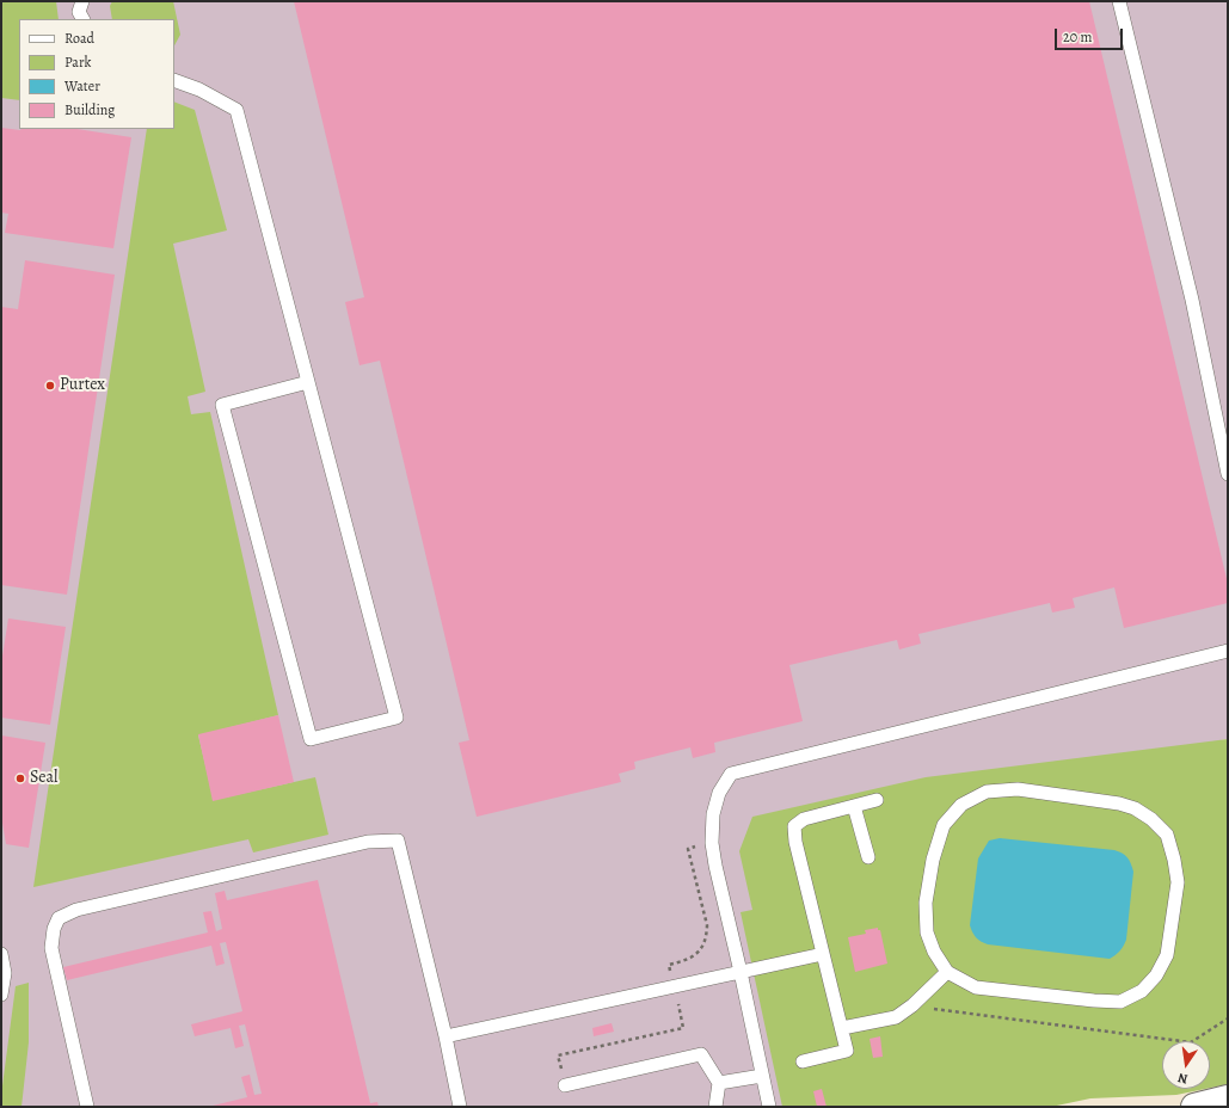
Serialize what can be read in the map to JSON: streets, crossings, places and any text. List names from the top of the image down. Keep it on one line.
{"places":["Purtex","Seal"],"legend":["Road","Park","Water","Building"],"scale_bar":"20 m","north":"bottom"}
